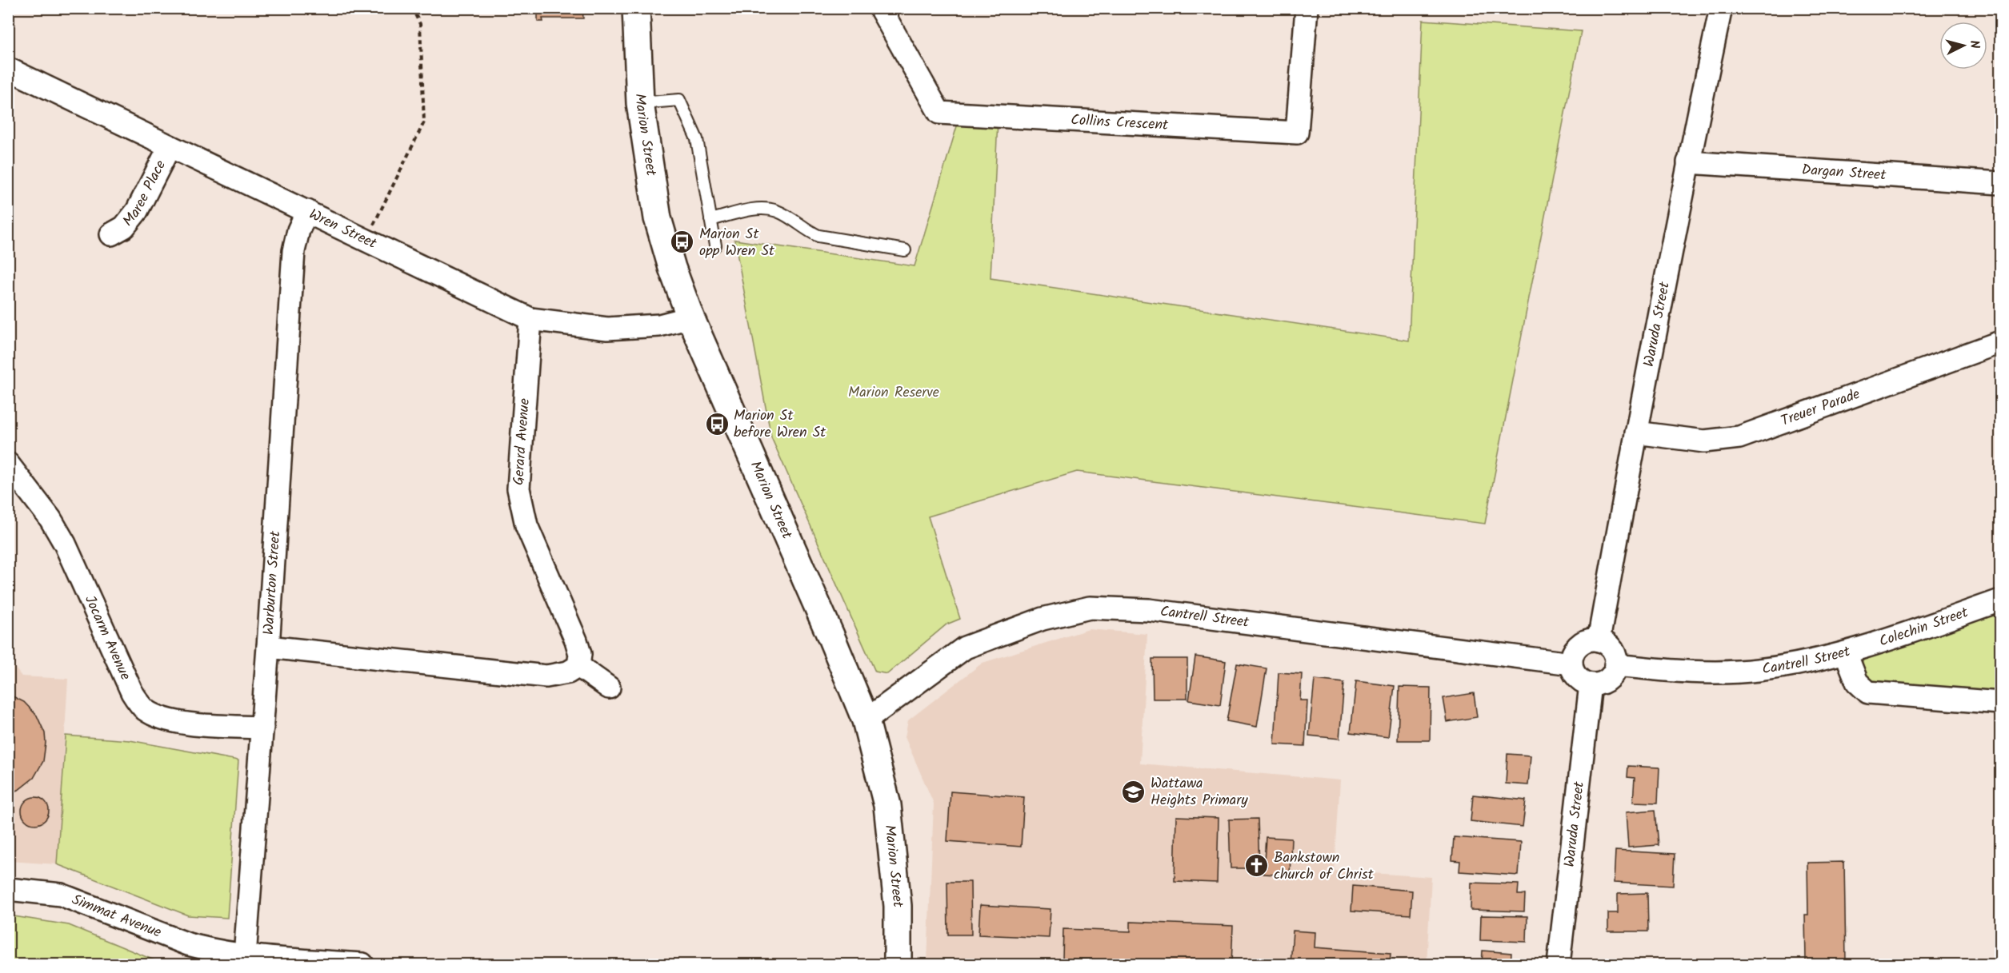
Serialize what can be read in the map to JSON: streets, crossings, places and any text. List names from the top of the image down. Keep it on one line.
{"streets":{"main road":["Marion Street"],"street":["Collins Crescent","Dargan Street","Maree Place","Wren Street","Waruda Street","Treuer Parade","Gerard Avenue","Warburton Street","Cantrell Street","Colechin Street","Jocarm Avenue","Simmat Avenue"]},"crossings":[["Marion Street","Wren Street"],["Marion Street","Cantrell Street"],["Dargan Street","Waruda Street"],["Maree Place","Wren Street"],["Wren Street","Gerard Avenue"],["Wren Street","Warburton Street"],["Waruda Street","Treuer Parade"],["Waruda Street","Cantrell Street"],["Warburton Street","Jocarm Avenue"],["Warburton Street","Simmat Avenue"],["Cantrell Street","Colechin Street"]],"parks":["Marion Reserve"],"places":{"bus stop":["Marion St opp Wren St","Marion St before Wren St"],"school or university":["Wattawa Heights Primary"],"church":["Bankstown church of Christ"]},"north":"right"}
